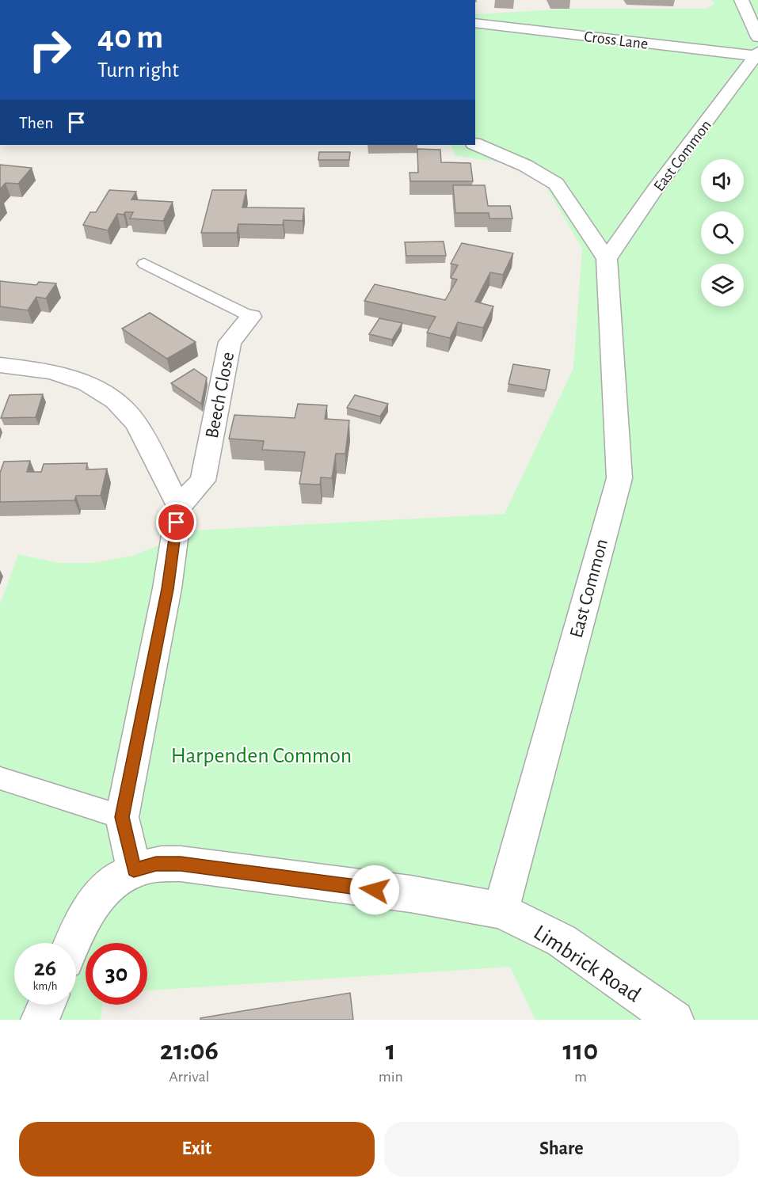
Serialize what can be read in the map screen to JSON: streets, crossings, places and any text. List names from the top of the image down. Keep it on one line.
{"streets":{"street":["Cross Lane","East Common","Beech Close","Limbrick Road"]},"crossings":[["Cross Lane","East Common"],["East Common","Limbrick Road"]],"parks":["Harpenden Common"],"page":{"turn":["40 m","Turn right"],"then":"Then","speed":"26 km/h","limit":"30","eta":["21:06","Arrival","1","min","110","m"],"buttons":["Exit","Share"]}}
